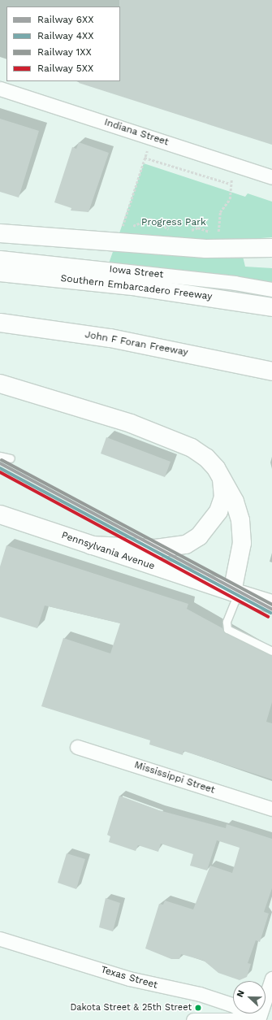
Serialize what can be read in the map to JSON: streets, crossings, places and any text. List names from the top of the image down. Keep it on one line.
{"streets":{"main road":["Southern Embarcadero Freeway","John F Foran Freeway","Pennsylvania Avenue"],"street":["Indiana Street","Iowa Street","Mississippi Street","Texas Street"]},"parks":["Progress Park"],"places":["Dakota Street & 25th Street"],"lines":["rail line 1XX","rail line 6XX","rail line 4XX","rail line 5XX"],"legend":["Railway 6XX","Railway 4XX","Railway 1XX","Railway 5XX"],"north":"left"}
